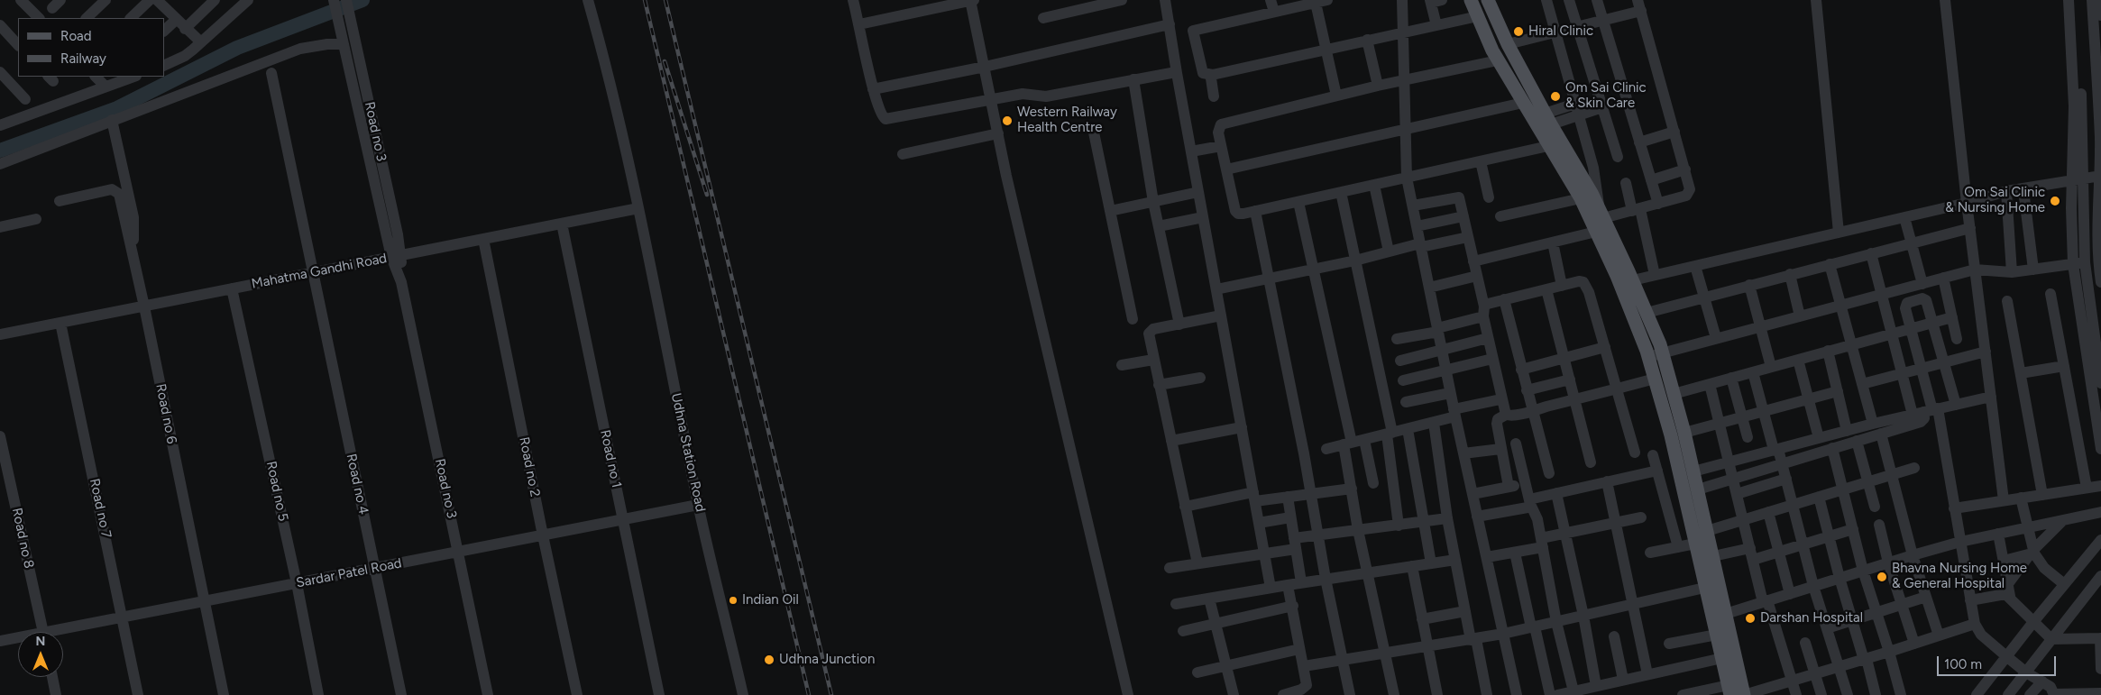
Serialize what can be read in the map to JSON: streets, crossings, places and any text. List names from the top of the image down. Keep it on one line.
{"streets":{"street":["Road no 3","Mahatma Gandhi Road","Road no 6","Udhna Station Road","Road no 1","Road no 2","Road no 4","Road no 5","Road no 7","Road no 8","Sardar Patel Road"]},"crossings":[["Road no 3","Mahatma Gandhi Road"],["Road no 3","Sardar Patel Road"],["Mahatma Gandhi Road","Road no 6"],["Mahatma Gandhi Road","Udhna Station Road"],["Mahatma Gandhi Road","Road no 1"],["Mahatma Gandhi Road","Road no 2"],["Mahatma Gandhi Road","Road no 4"],["Mahatma Gandhi Road","Road no 5"],["Mahatma Gandhi Road","Road no 7"],["Road no 6","Sardar Patel Road"],["Udhna Station Road","Sardar Patel Road"],["Road no 1","Sardar Patel Road"],["Road no 2","Sardar Patel Road"],["Road no 4","Sardar Patel Road"],["Road no 5","Sardar Patel Road"],["Road no 7","Sardar Patel Road"]],"places":["Hiral Clinic","Om Sai Clinic & Skin Care","Western Railway Health Centre","Om Sai Clinic & Nursing Home","Bhavna Nursing Home & General Hospital","Indian Oil","Darshan Hospital","Udhna Junction"],"legend":["Road","Railway"],"scale_bar":"100 m","north":"top"}
